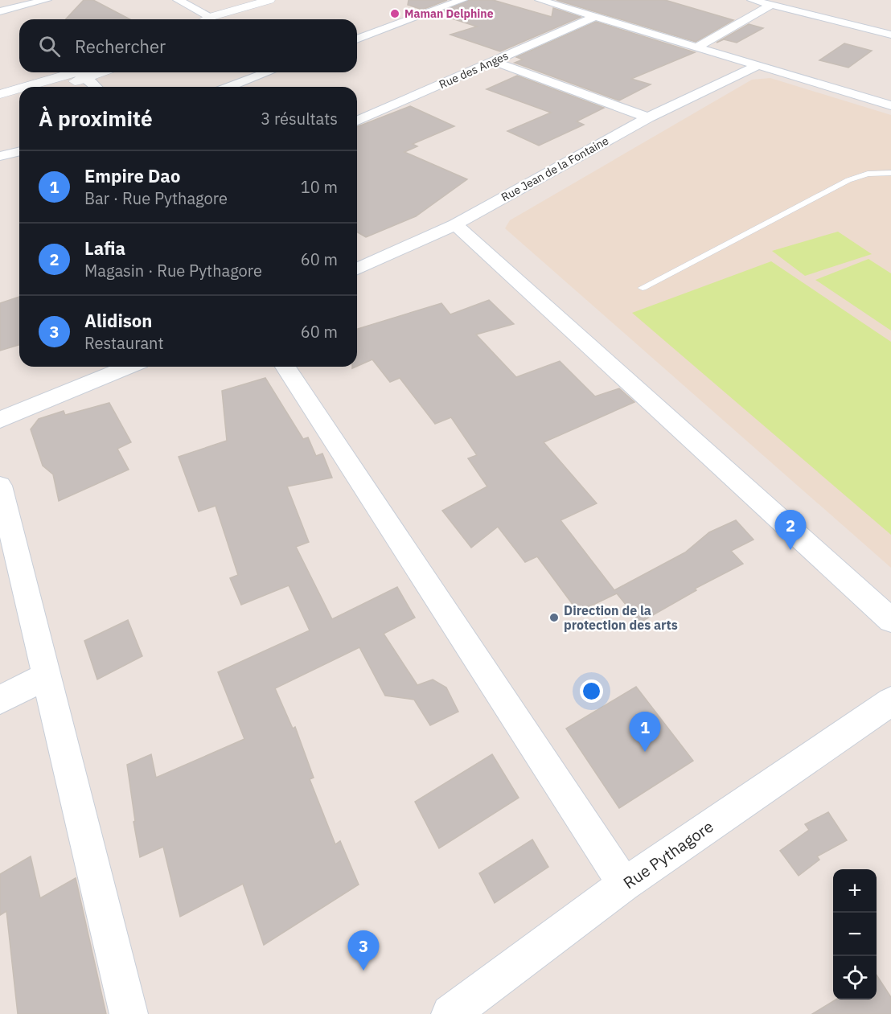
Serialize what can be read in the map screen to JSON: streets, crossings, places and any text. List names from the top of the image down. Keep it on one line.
{"streets":{"street":["Rue des Anges","Rue Jean de la Fontaine","Rue Pythagore"]},"places":["Maman Delphine","Direction de la protection des arts"],"page":{"search":"Rechercher","heading":["À proximité","3 résultats"],"list":[{"mark":"1","name":"Empire Dao","note":"Bar · Rue Pythagore","value":"10 m"},{"mark":"2","name":"Lafia","note":"Magasin · Rue Pythagore","value":"60 m"},{"mark":"3","name":"Alidison","note":"Restaurant","value":"60 m"}],"pins":["2","1","3"],"map_buttons":["+","−"]}}
